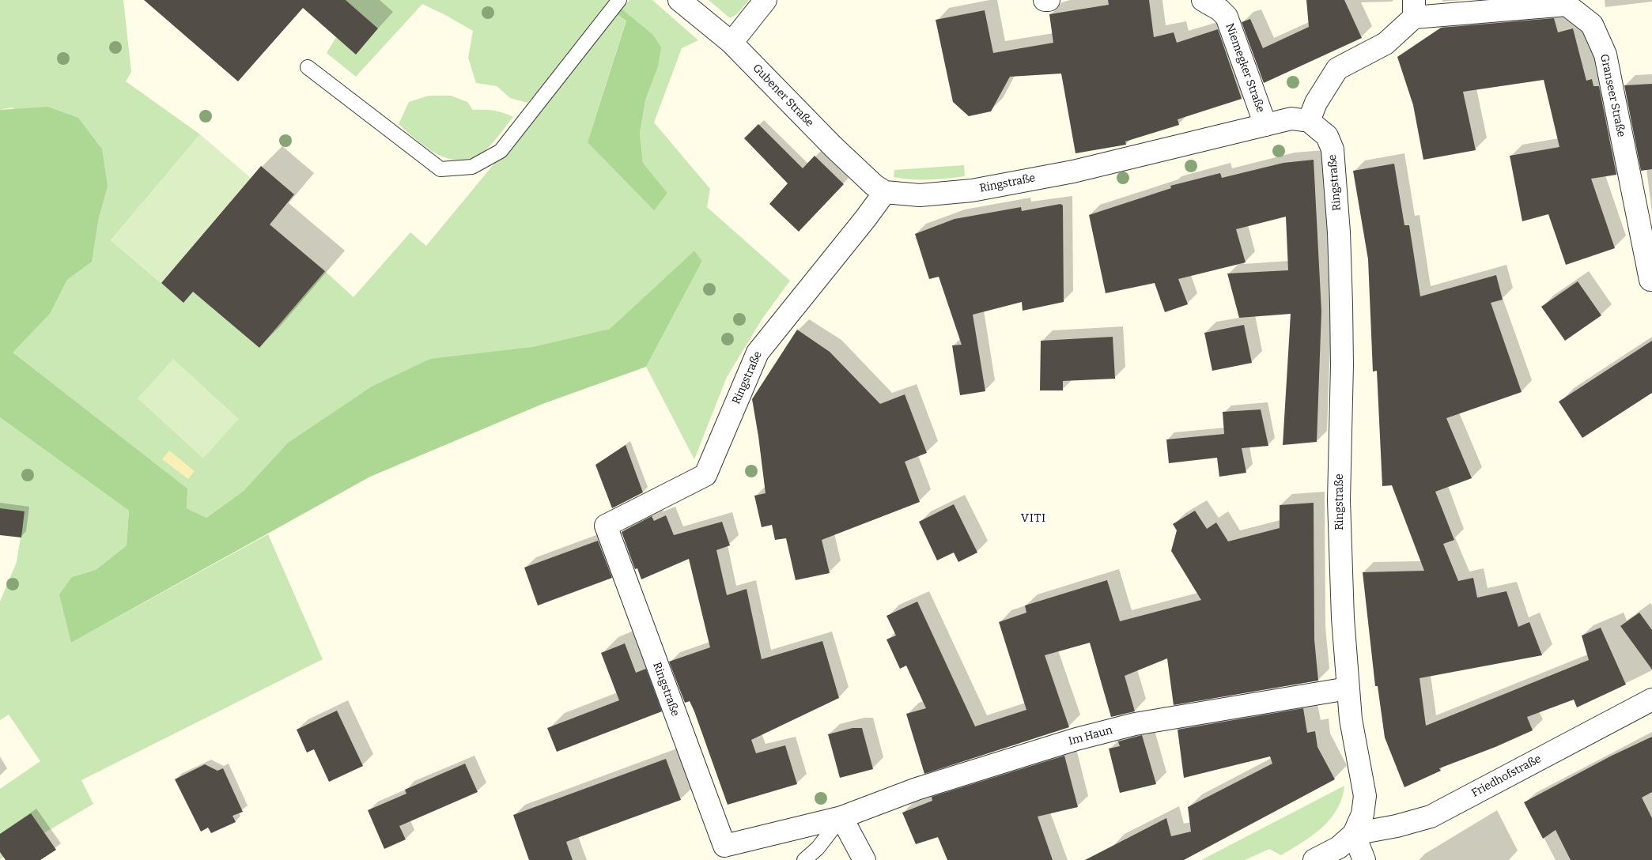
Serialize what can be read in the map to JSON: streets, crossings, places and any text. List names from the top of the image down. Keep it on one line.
{"streets":{"street":["Niemegker Straße","Gubener Straße","Granseer Straße","Ringstraße","Im Haun","Friedhofstraße"]},"crossings":[["Niemegker Straße","Ringstraße"],["Gubener Straße","Ringstraße"],["Ringstraße","Im Haun"],["Ringstraße","Friedhofstraße"]],"districts":["VITI"]}
